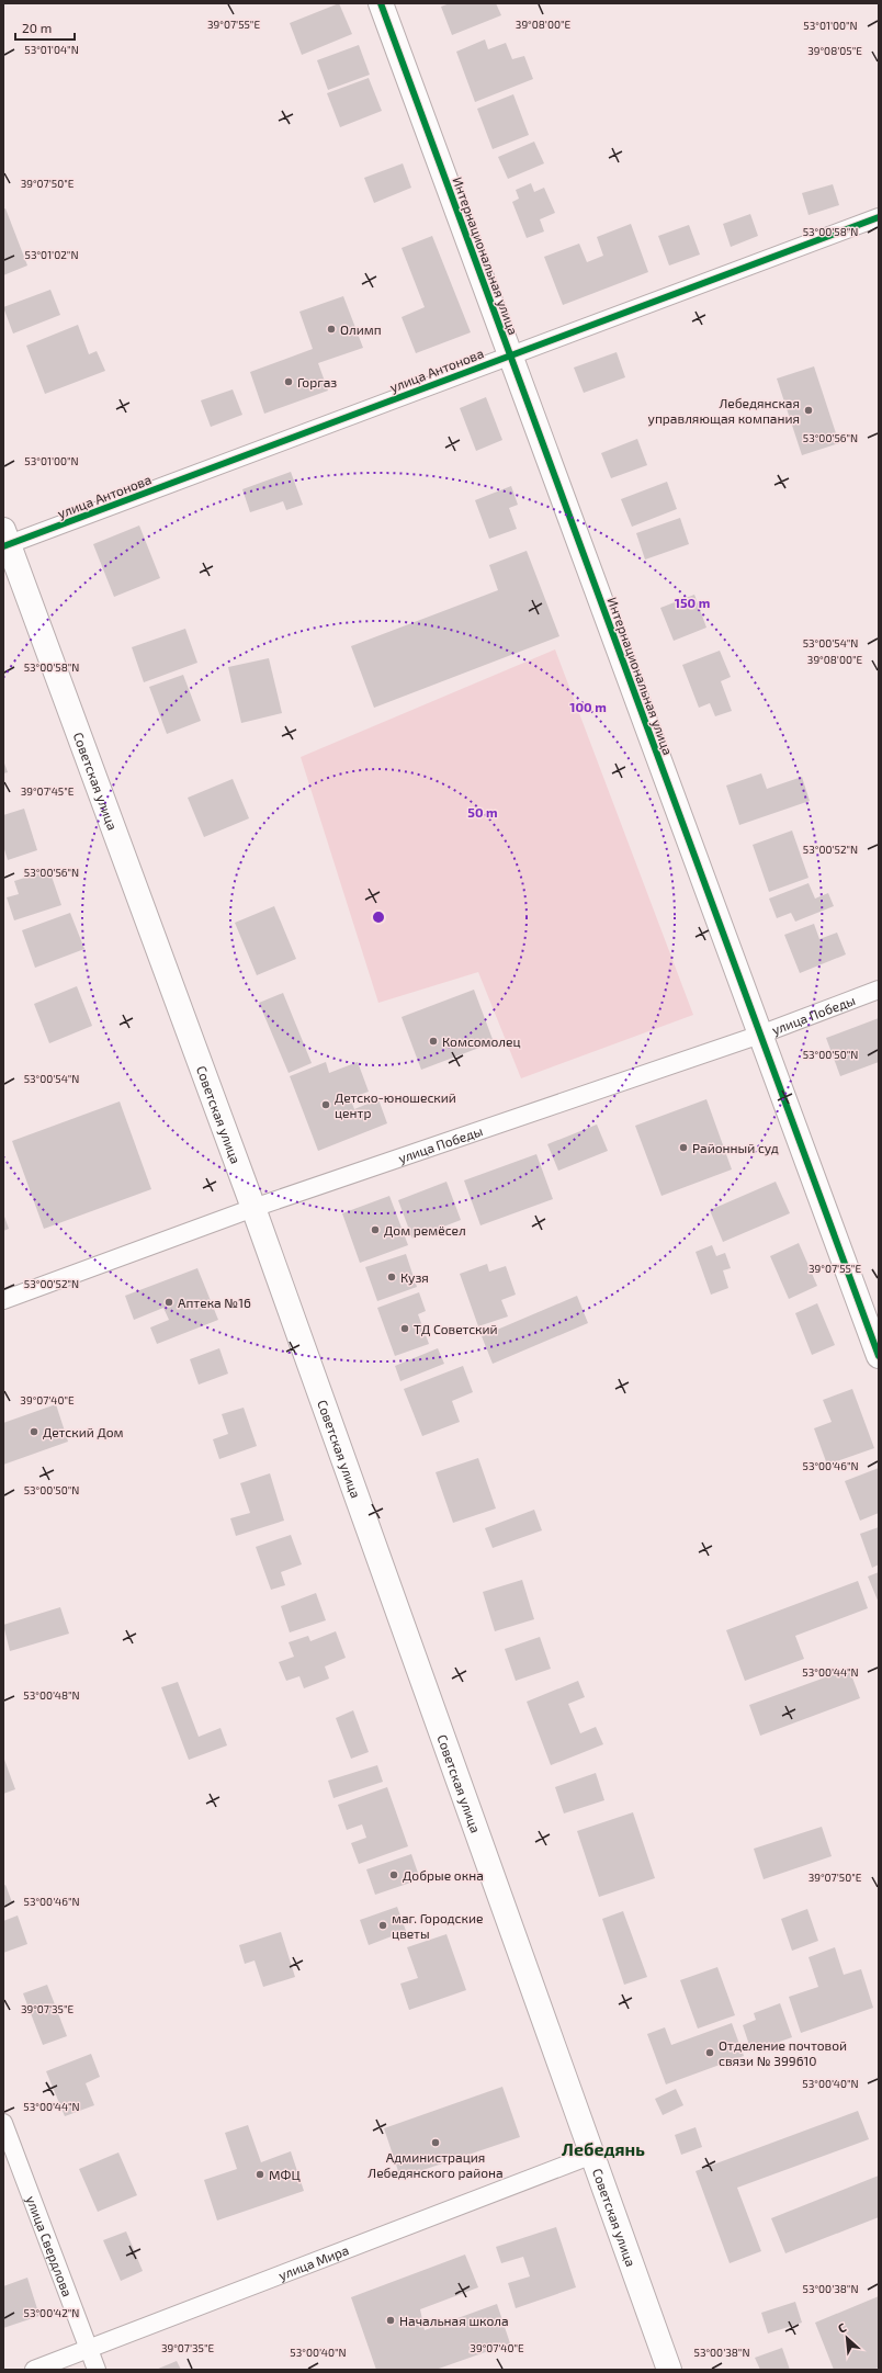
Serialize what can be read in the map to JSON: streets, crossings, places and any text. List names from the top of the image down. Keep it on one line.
{"streets":{"main road":["Интернациональная улица","Советская улица"],"street":["улица Антонова","улица Победы","улица Свердлова","улица Мира"]},"crossings":[["Интернациональная улица","улица Антонова"],["Интернациональная улица","улица Победы"],["улица Антонова","Советская улица"],["Советская улица","улица Победы"],["Советская улица","улица Мира"],["улица Свердлова","улица Мира"]],"districts":["Лебедянь"],"places":["Олимп","Горгаз","Лебедянская управляющая компания","Комсомолец","Детско-юношеский центр","Районный суд","Дом ремёсел","Кузя","Аптека №16","ТД Советский","Детский Дом","Добрые окна","маг. Городские цветы","Отделение почтовой связи № 399610","Администрация Лебедянского района","МФЦ","Начальная школа"],"scale_bar":"20 m","north":"top left","coordinates":["39°07'55\"E","39°08'00\"E","53°01'00\"N","53°01'04\"N","39°08'05\"E","39°07'50\"E","53°00'58\"N","53°01'02\"N","53°00'56\"N","53°00'54\"N","39°07'45\"E","53°00'52\"N","53°00'50\"N","39°07'40\"E","53°00'46\"N","53°00'44\"N","53°00'48\"N","39°07'35\"E","53°00'40\"N","53°00'38\"N","53°00'42\"N"],"rings":["150 m","100 m","50 m"]}
